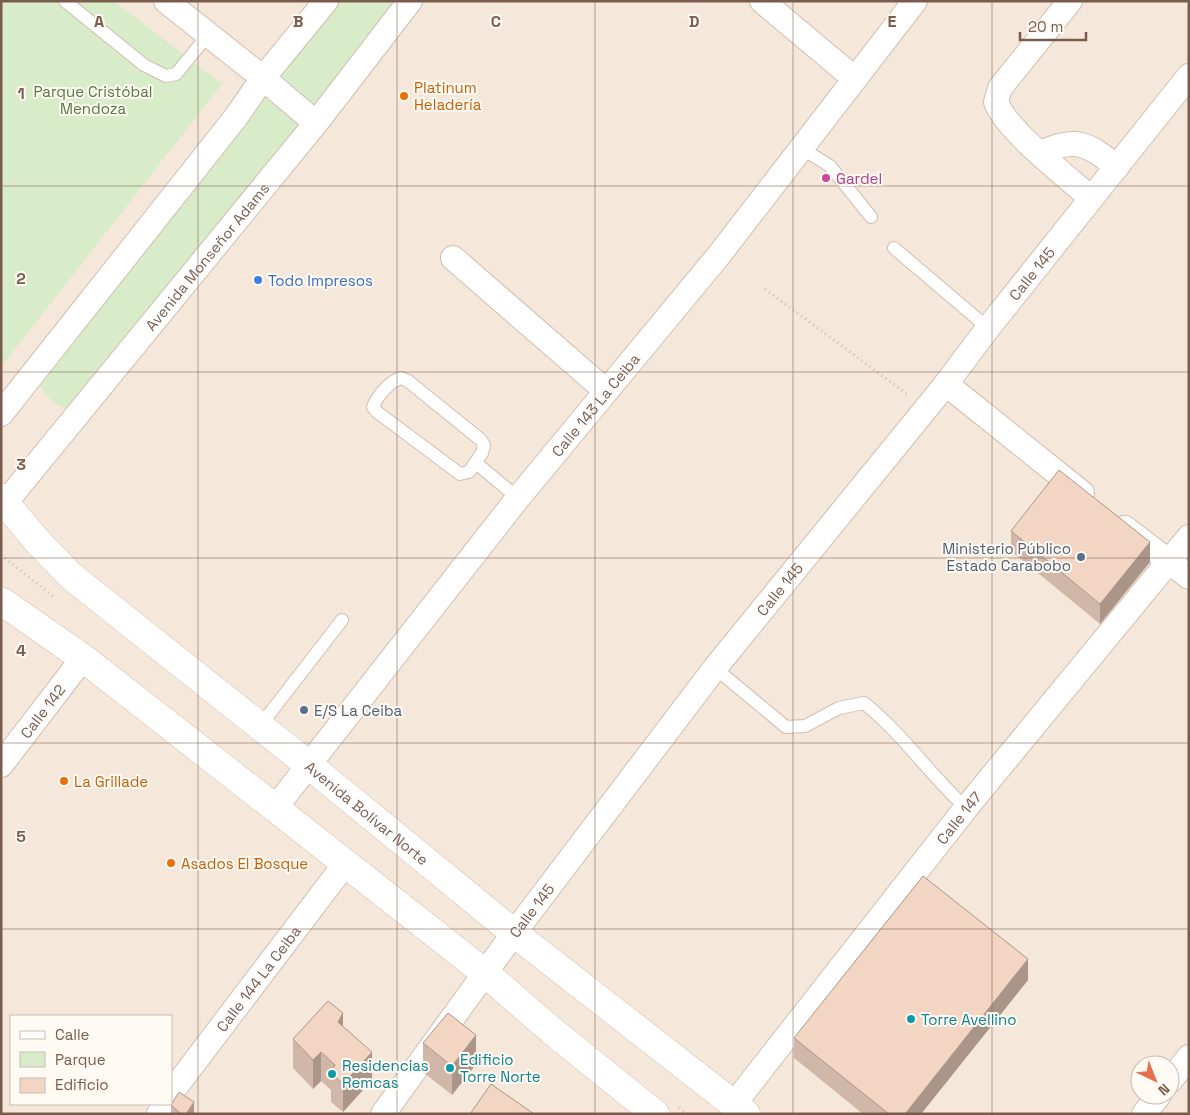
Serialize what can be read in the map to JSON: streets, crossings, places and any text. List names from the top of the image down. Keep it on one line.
{"streets":{"main road":["Avenida Bolívar Norte"],"street":["Avenida Monseñor Adams","Calle 145","Calle 143 La Ceiba","Calle 142","Calle 147","Calle 144 La Ceiba"]},"crossings":[["Avenida Monseñor Adams","Avenida Bolívar Norte"],["Calle 145","Avenida Bolívar Norte"],["Calle 143 La Ceiba","Avenida Bolívar Norte"],["Avenida Bolívar Norte","Calle 147"]],"parks":["Parque Cristóbal Mendoza"],"places":["Platinum Heladería","Gardel","Todo Impresos","Ministerio Público Estado Carabobo","E/S La Ceiba","La Grillade","Asados El Bosque","Torre Avellino","Edificio Torre Norte","Residencias Remcas"],"legend":["Calle","Parque","Edificio"],"scale_bar":"20 m","north":"bottom right","grid":{"columns":["A","B","C","D","E"],"rows":["1","2","3","4","5"]}}
